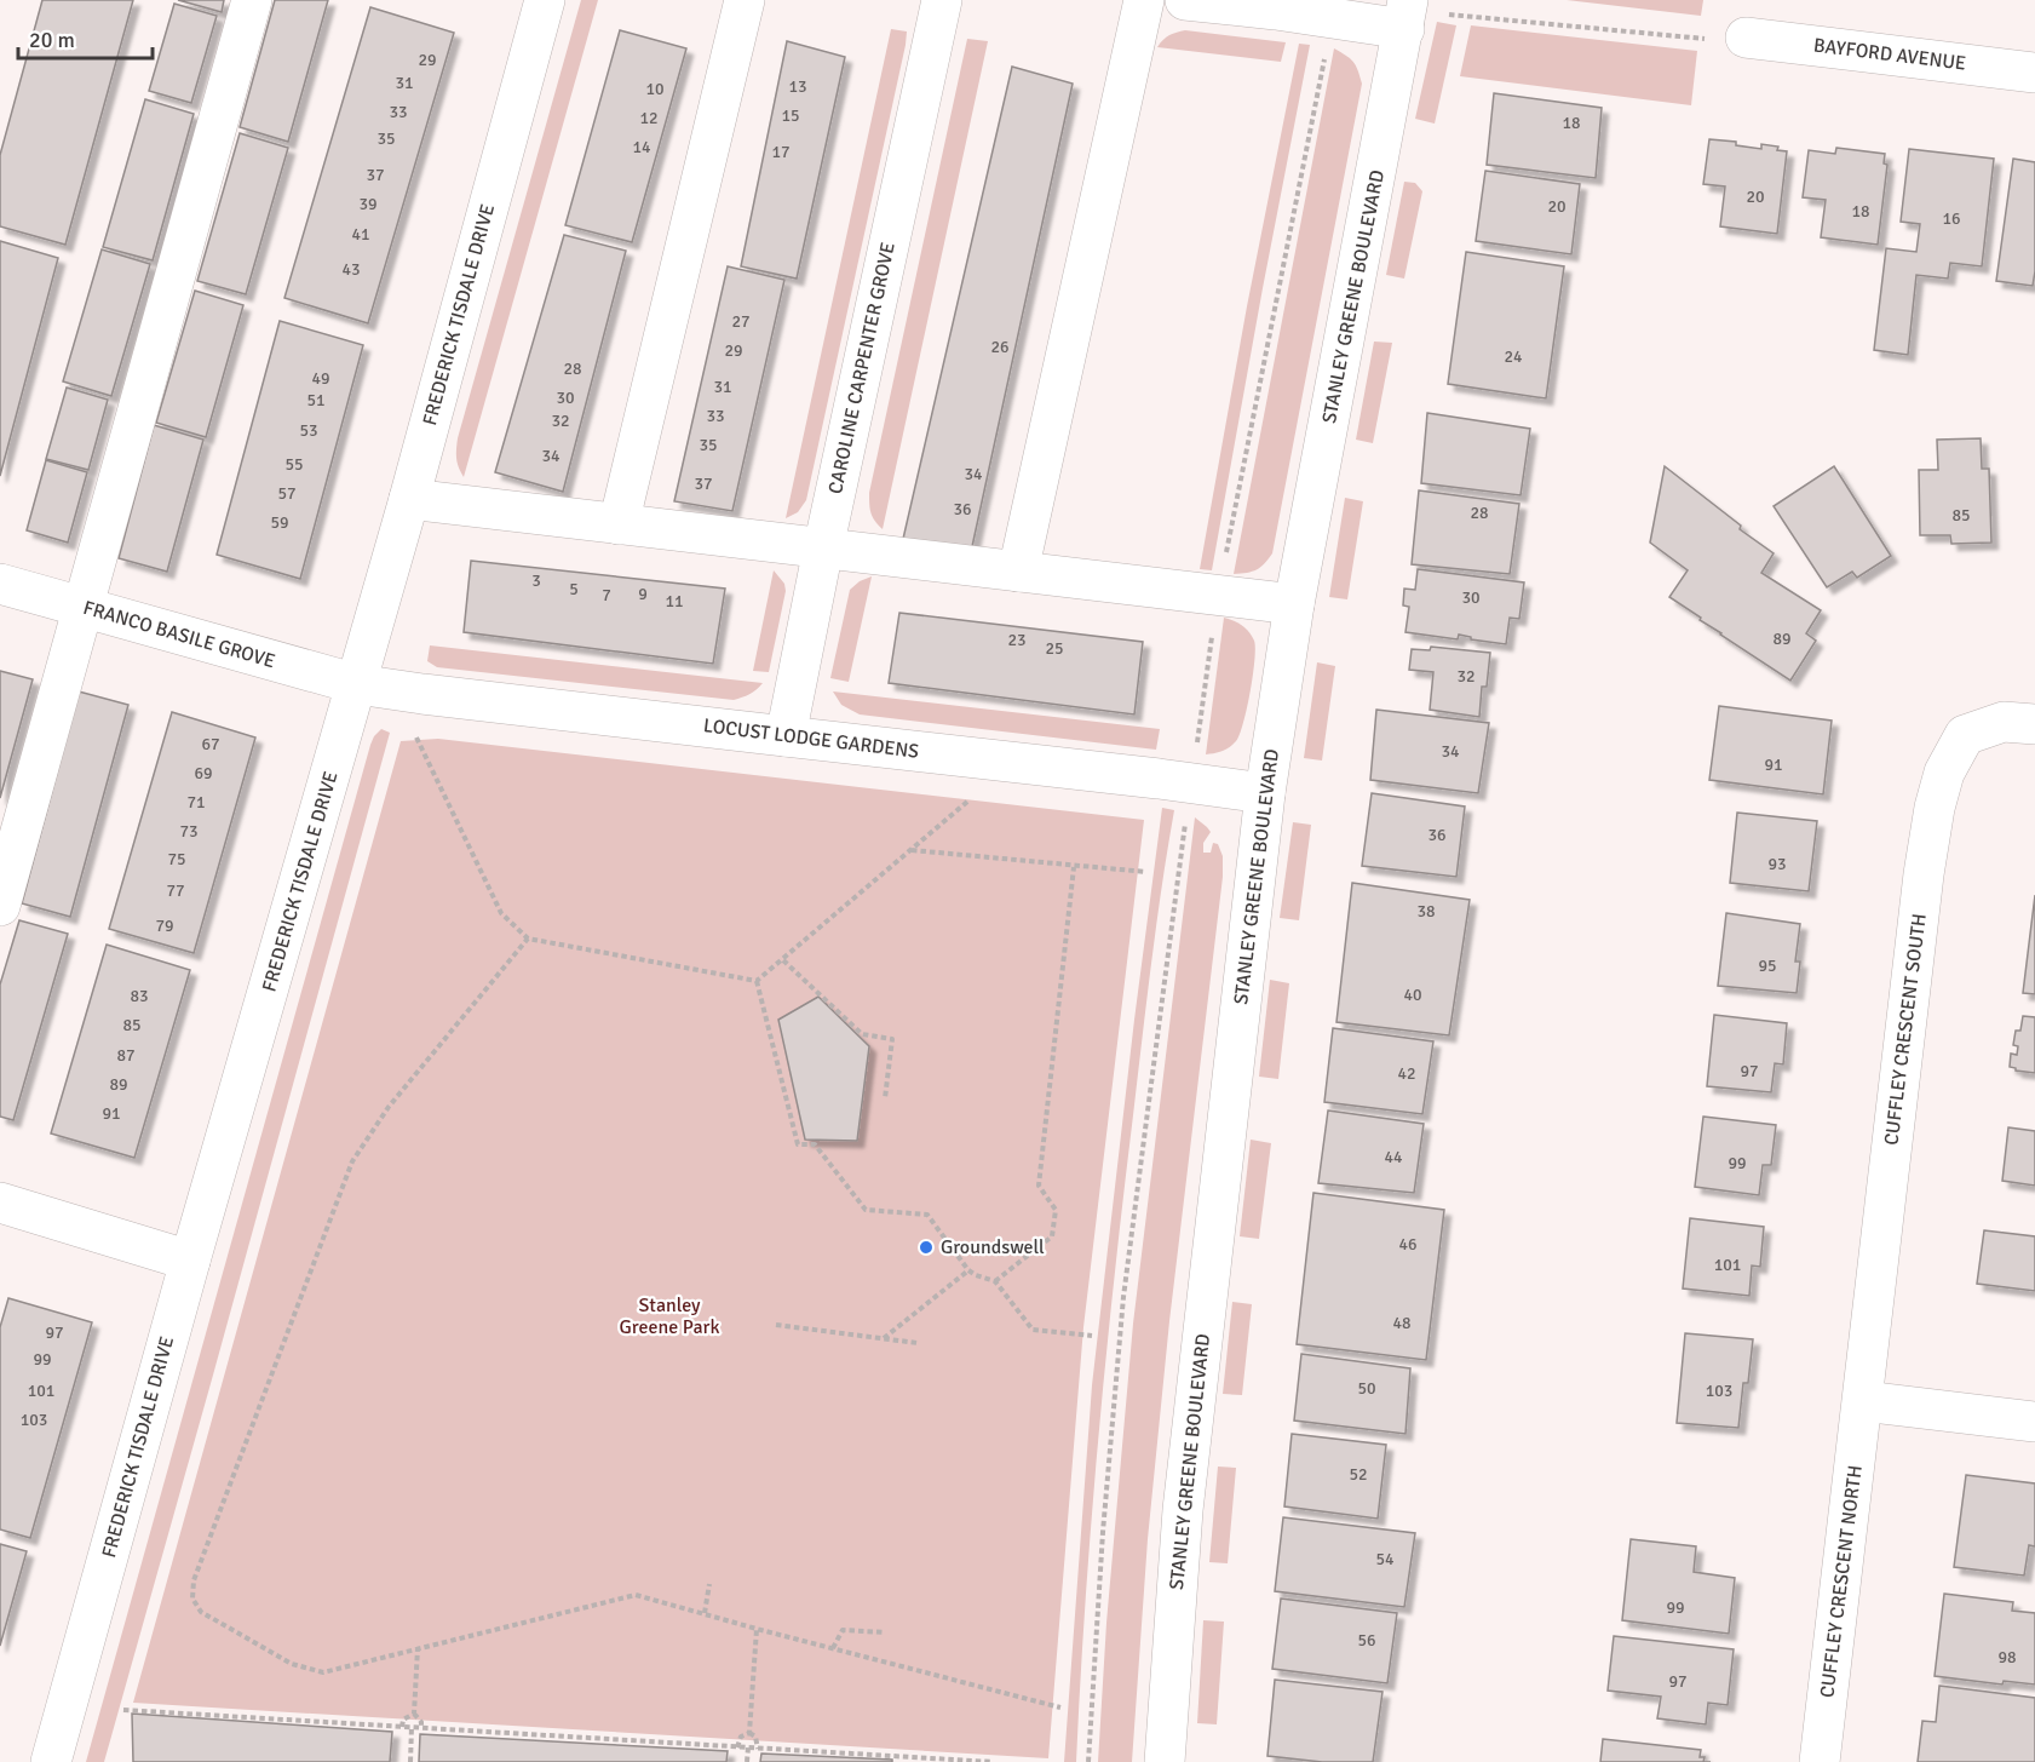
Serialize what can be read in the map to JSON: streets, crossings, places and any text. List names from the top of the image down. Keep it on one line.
{"streets":{"street":["BAYFORD AVENUE","STANLEY GREENE BOULEVARD","FREDERICK TISDALE DRIVE","CAROLINE CARPENTER GROVE","FRANCO BASILE GROVE","LOCUST LODGE GARDENS","CUFFLEY CRESCENT SOUTH","CUFFLEY CRESCENT NORTH"]},"crossings":[["STANLEY GREENE BOULEVARD","LOCUST LODGE GARDENS"],["FREDERICK TISDALE DRIVE","FRANCO BASILE GROVE"],["FREDERICK TISDALE DRIVE","LOCUST LODGE GARDENS"],["CAROLINE CARPENTER GROVE","LOCUST LODGE GARDENS"],["FRANCO BASILE GROVE","LOCUST LODGE GARDENS"],["CUFFLEY CRESCENT SOUTH","CUFFLEY CRESCENT NORTH"]],"parks":["Stanley Greene Park"],"places":["Groundswell"],"house_numbers":["29","31","13","10","33","15","12","18","35","14","17","37","20","39","20","18","16","41","43","27","26","29","24","28","49","31","30","51","33","32","53","35","34","55","34","37","57","36","28","85","59","3","5","9","7","30","11","89","23","25","32","67","34","91","69","71","73","36","75","93","77","38","79","95","40","83","85","87","97","42","89","91","44","99","46","101","48","97","99","50","101","103","103","52","54","99","56","98","97"],"scale_bar":"20 m"}
